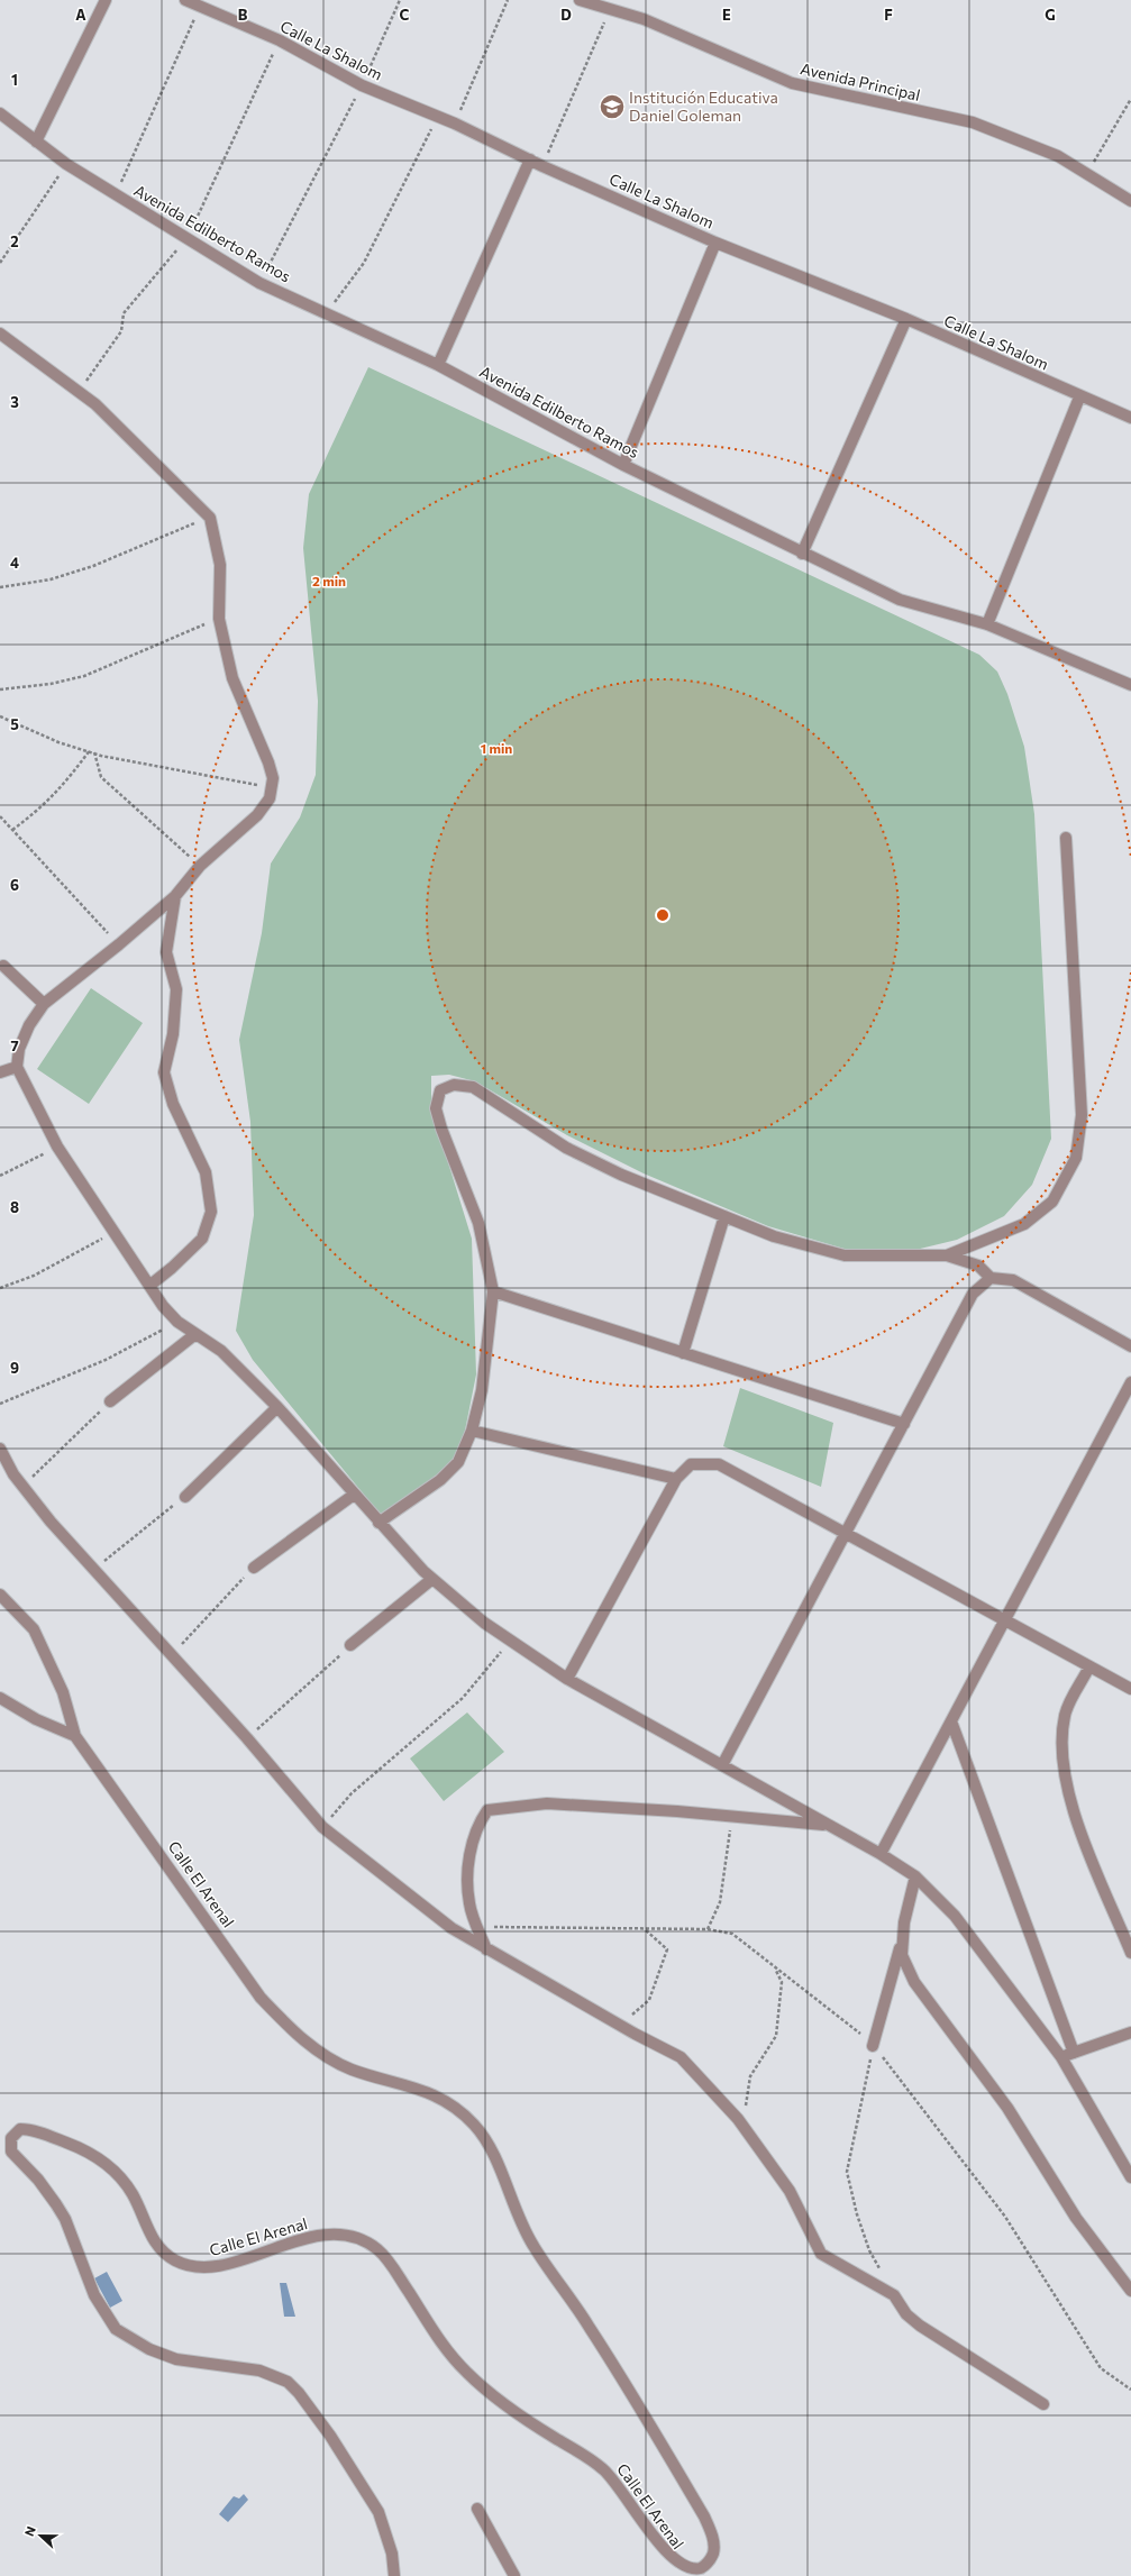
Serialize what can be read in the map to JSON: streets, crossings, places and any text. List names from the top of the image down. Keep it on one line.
{"streets":{"street":["Calle La Shalom","Avenida Principal","Avenida Edilberto Ramos","Calle El Arenal"]},"places":{"school or university":["Institución Educativa Daniel Goleman"]},"north":"left","grid":{"columns":["A","B","C","D","E","F","G"],"rows":["1","2","3","4","5","6","7","8","9"]},"rings":["2 min","1 min"]}
